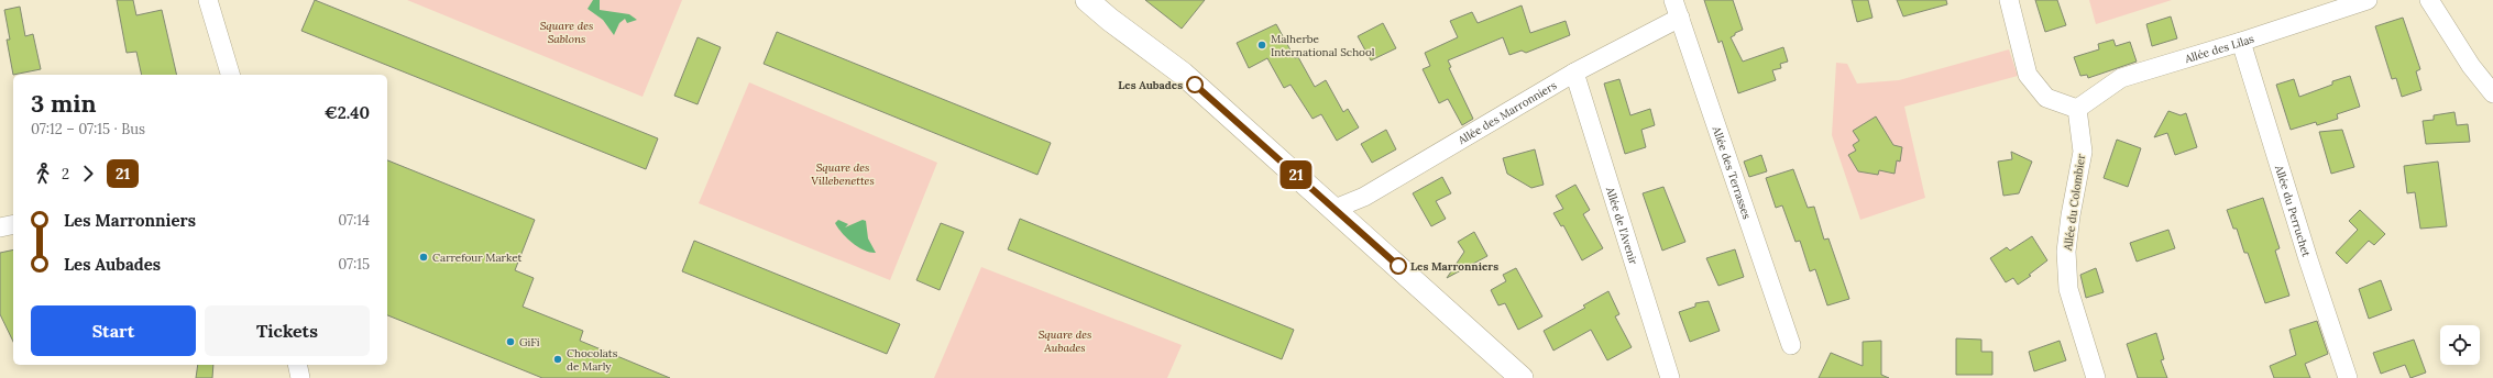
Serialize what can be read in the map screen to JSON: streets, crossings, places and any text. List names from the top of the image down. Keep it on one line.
{"streets":{"street":["Allée des Lilas","Allée des Marronniers","Allée des Terrasses","Allée du Colombier","Allée du Perruchet","Allée de l'Avenir"]},"crossings":[["Allée des Lilas","Allée du Colombier"],["Allée des Lilas","Allée du Perruchet"],["Allée des Marronniers","Allée des Terrasses"],["Allée des Marronniers","Allée de l'Avenir"]],"parks":["Square des Sablons","Square des Villebenettes","Square des Aubades"],"places":["Malherbe International School","Les Aubades","Carrefour Market","Les Marronniers","GiFi","Chocolats de Marly"],"lines":["bus line 21"],"page":{"on_map":"21","heading":["3 min","07:12 – 07:15 · Bus","€2.40"],"legs":["2","21"],"list":[{"name":"Les Marronniers","value":"07:14"},{"name":"Les Aubades","value":"07:15"}],"buttons":["Start","Tickets"]}}
